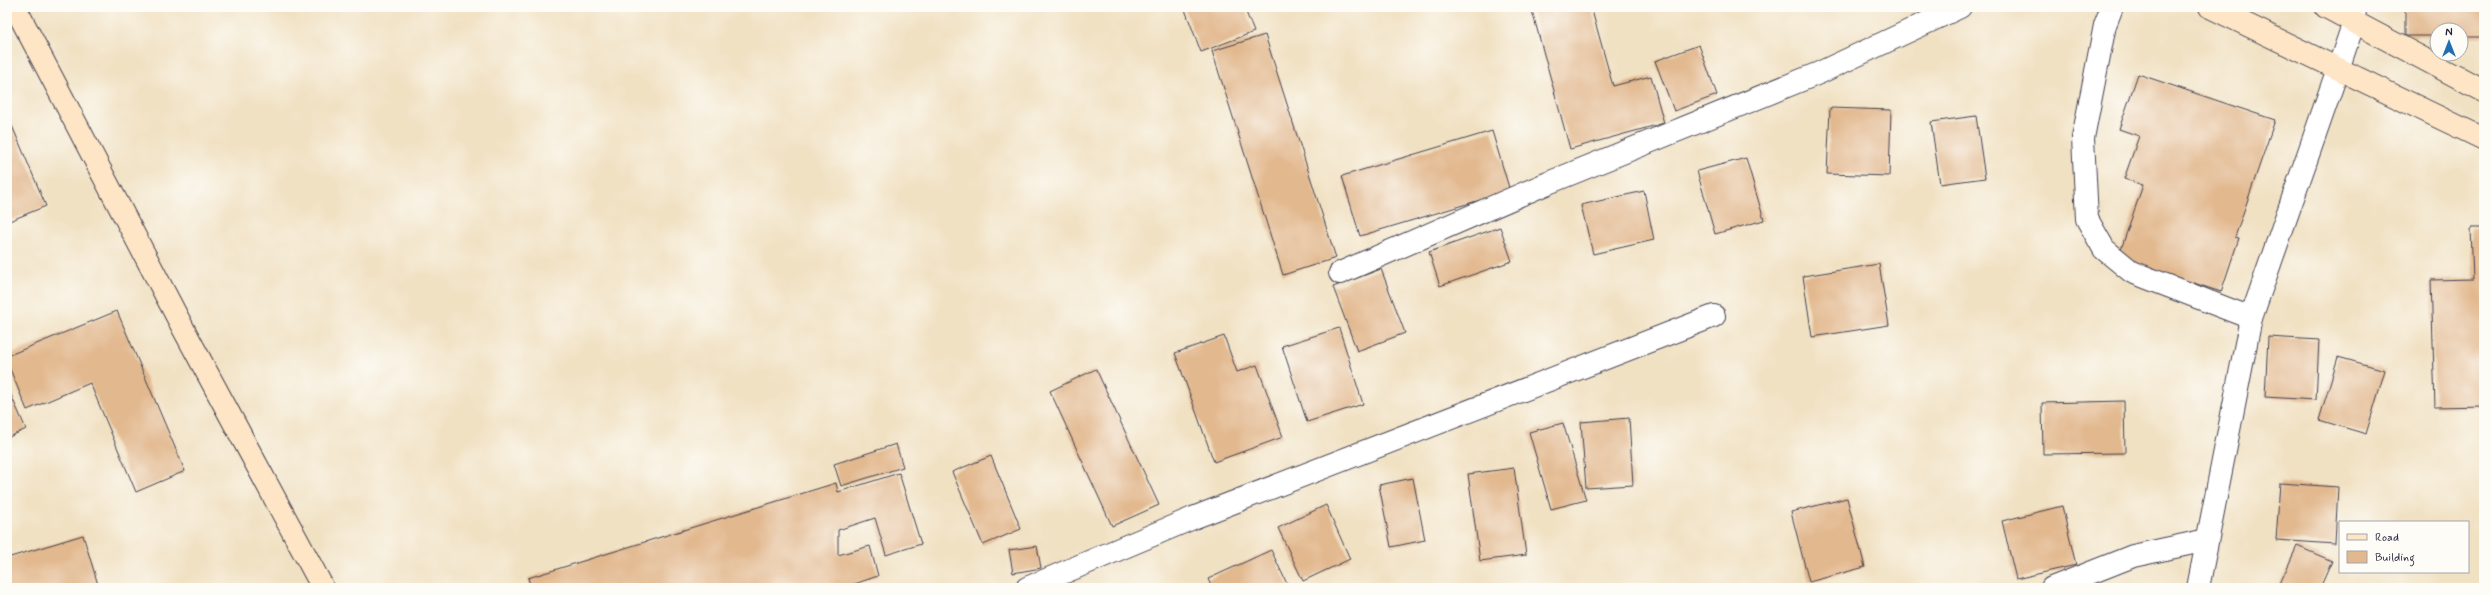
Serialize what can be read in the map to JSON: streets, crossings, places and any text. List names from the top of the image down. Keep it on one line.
{"legend":["Road","Building"],"north":"top"}
